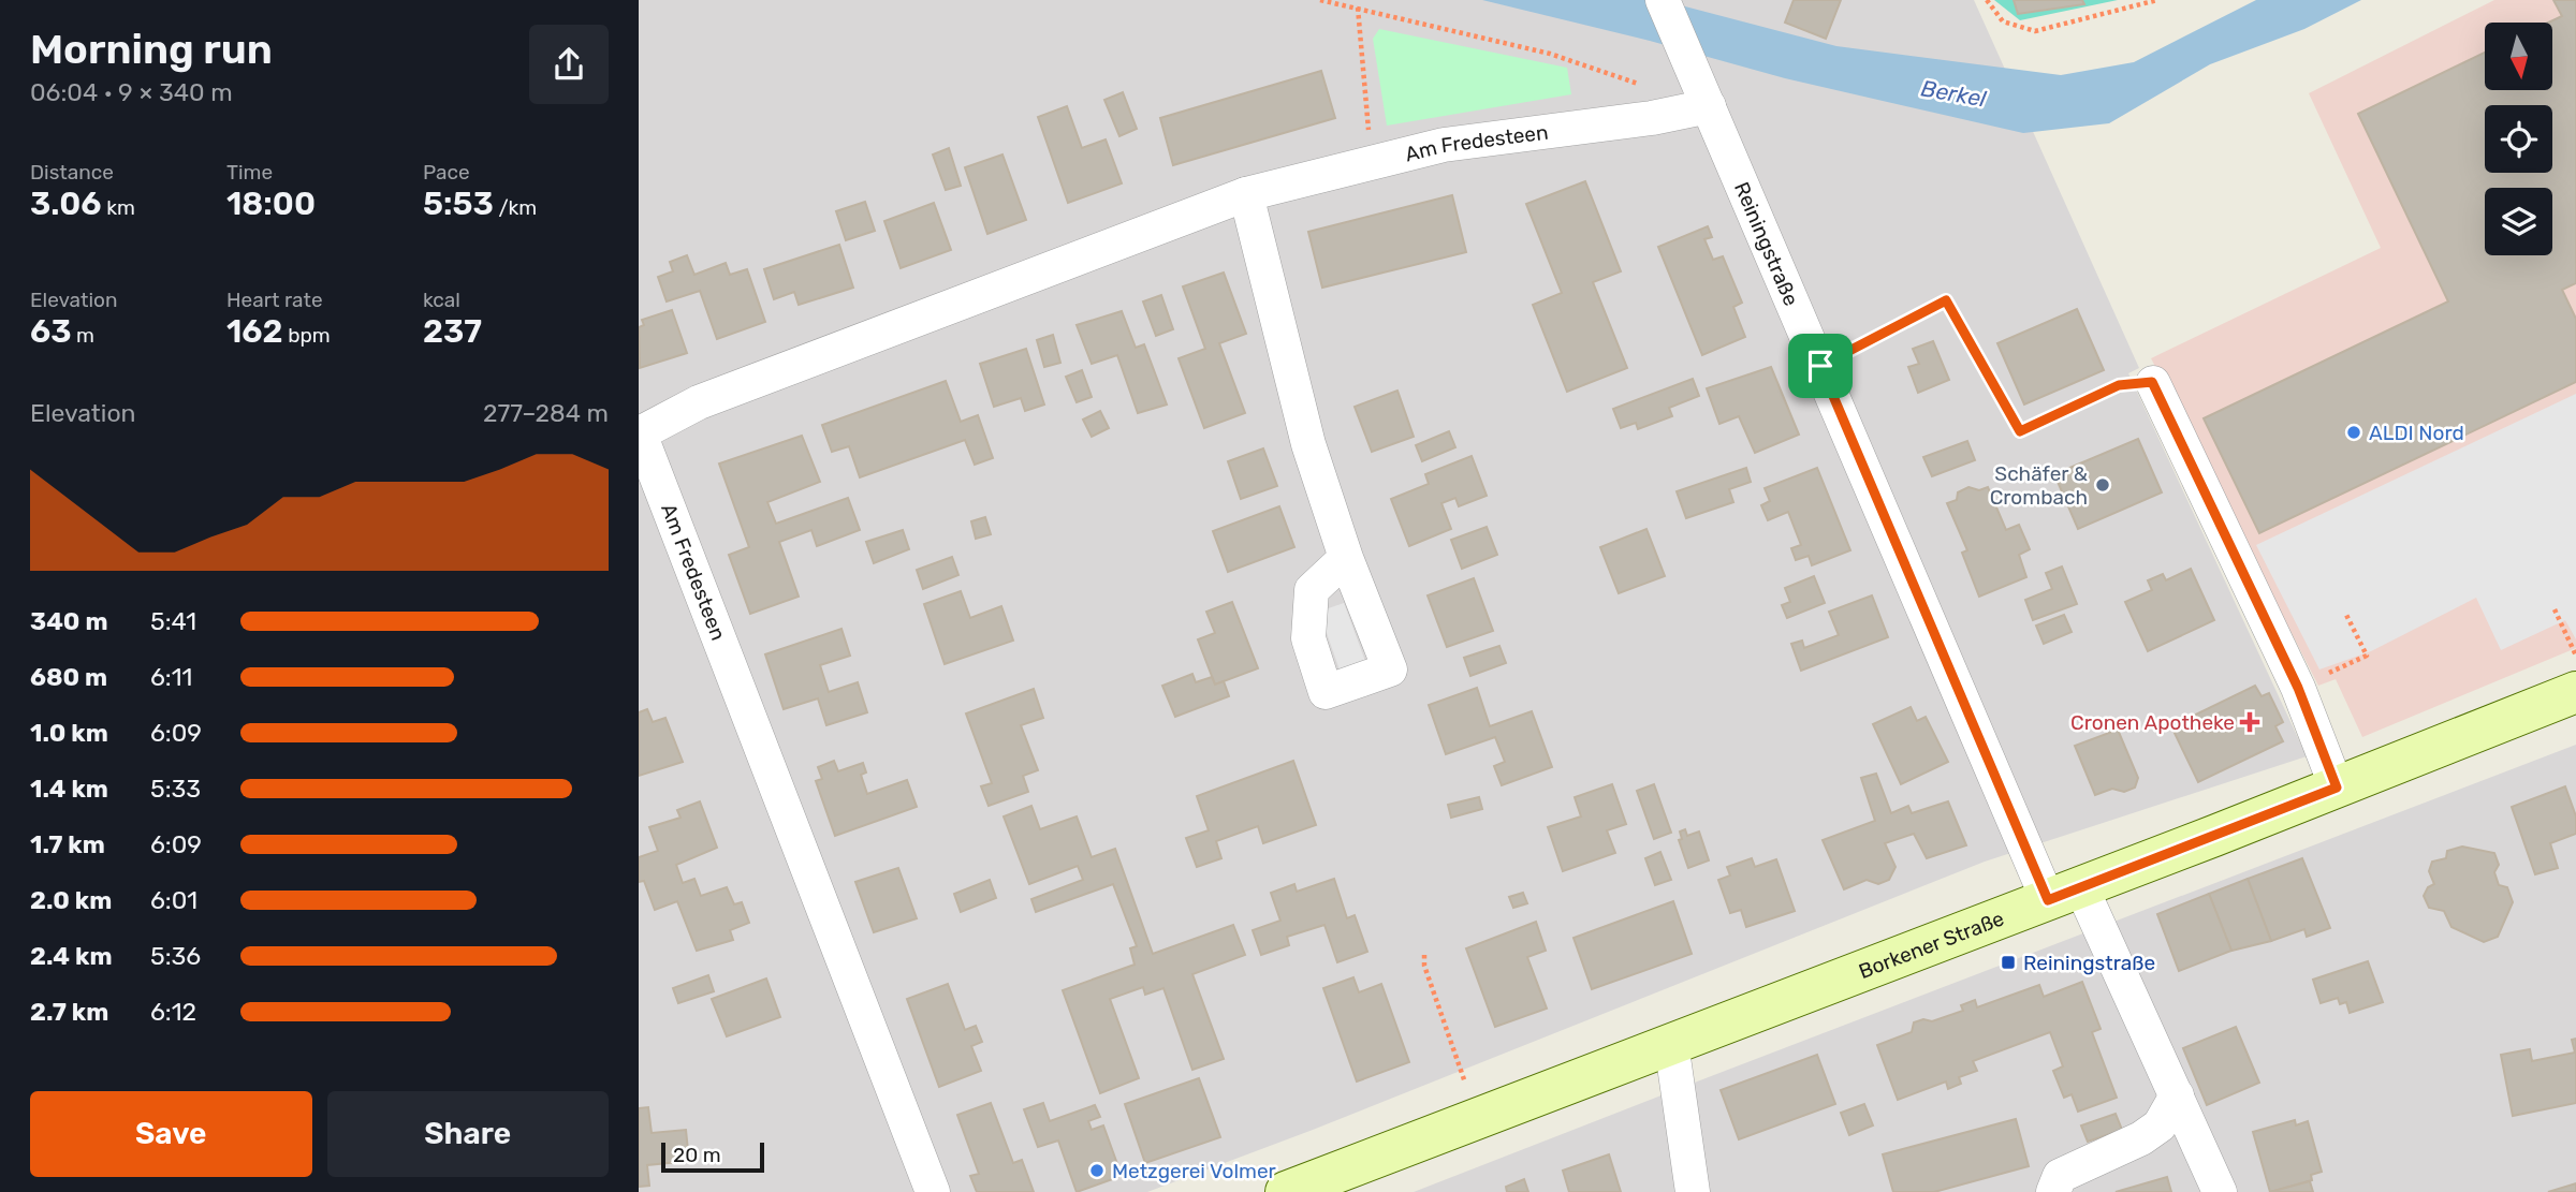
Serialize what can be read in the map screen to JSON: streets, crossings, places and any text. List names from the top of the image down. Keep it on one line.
{"streets":{"street":["Am Fredesteen","Reiningstraße","Borkener Straße"]},"crossings":[["Am Fredesteen","Reiningstraße"],["Reiningstraße","Borkener Straße"]],"water":["Berkel"],"places":{"other":["ALDI Nord","Schäfer & Crombach","Metzgerei Volmer"],"health":["Cronen Apotheke"],"transit":["Reiningstraße"]},"scale_bar":"20 m","north":"bottom","page":{"heading":["Morning run","06:04 · 9 × 340 m"],"stats":[["Distance","3.06 km"],["Time","18:00"],["Pace","5:53 /km"],["Elevation","63 m"],["Heart rate","162 bpm"],["kcal","237"]],"chart":["Elevation","277–284 m"],"list":[{"name":"340 m","note":"5:41"},{"name":"680 m","note":"6:11"},{"name":"1.0 km","note":"6:09"},{"name":"1.4 km","note":"5:33"},{"name":"1.7 km","note":"6:09"},{"name":"2.0 km","note":"6:01"},{"name":"2.4 km","note":"5:36"},{"name":"2.7 km","note":"6:12"}],"buttons":["Save","Share"],"scale":"20 m"}}
